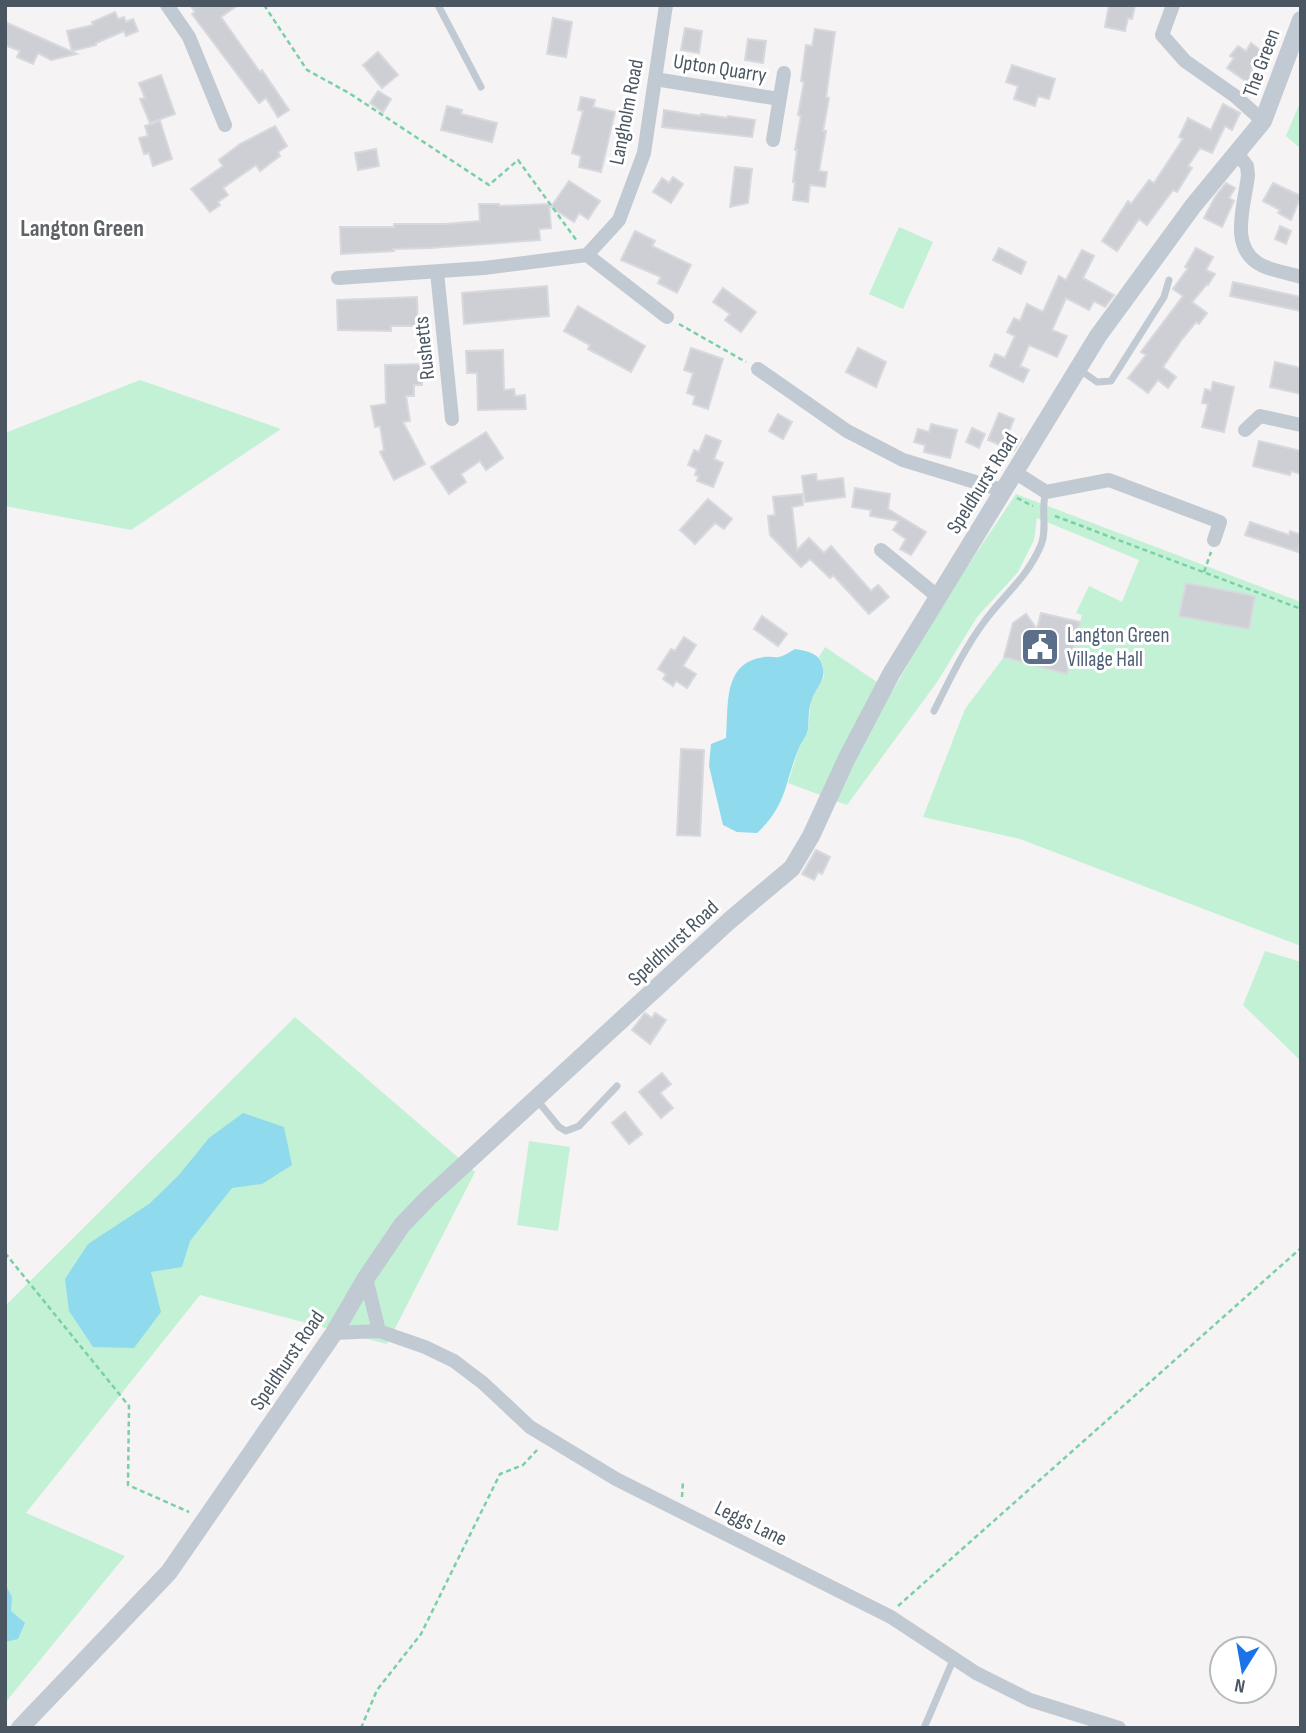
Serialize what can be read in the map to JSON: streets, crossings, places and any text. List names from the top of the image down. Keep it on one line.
{"streets":{"street":["The Green","Upton Quarry","Langholm Road","Rushetts","Speldhurst Road","Leggs Lane"]},"crossings":[["The Green","Speldhurst Road"],["Upton Quarry","Langholm Road"],["Speldhurst Road","Leggs Lane"]],"districts":["Langton Green"],"places":{"public building":["Langton Green Village Hall"]},"north":"bottom"}
